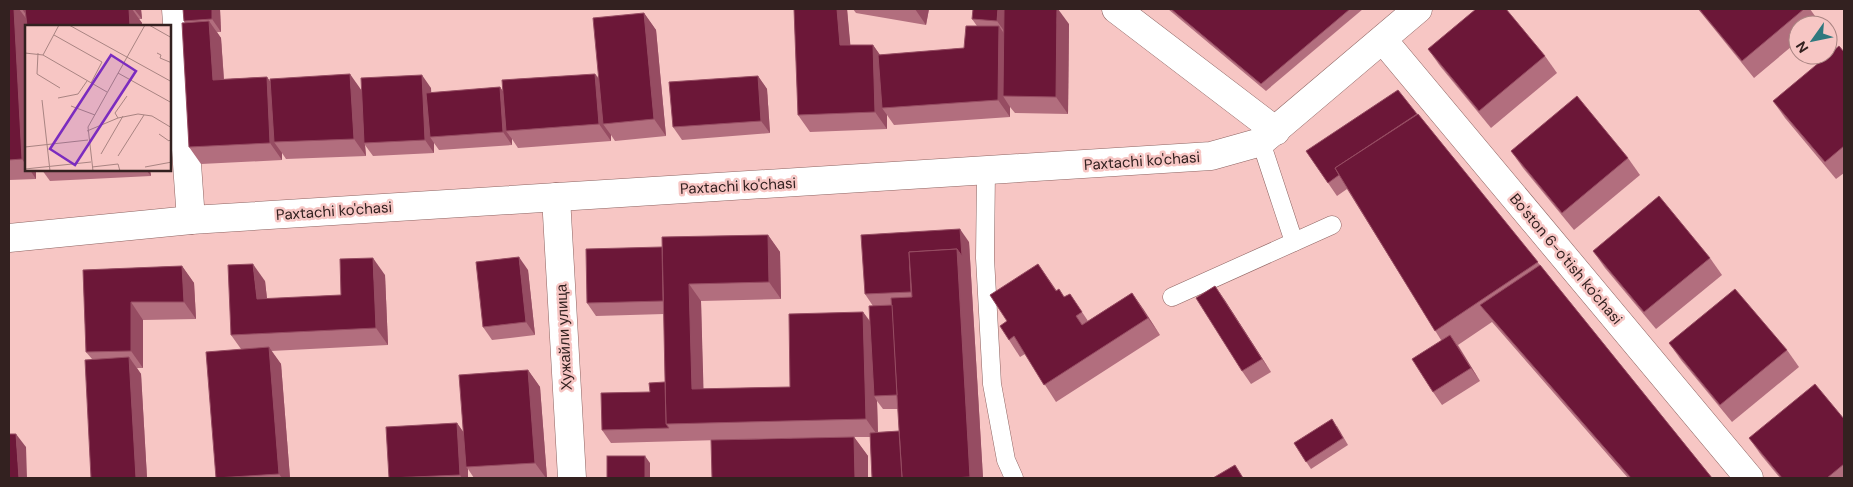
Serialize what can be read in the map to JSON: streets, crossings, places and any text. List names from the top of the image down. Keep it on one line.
{"streets":{"street":["Paxtachi ko'chasi","Bo'ston 6-o'tish ko'chasi","Хужайли улица"]},"crossings":[["Paxtachi ko'chasi","Bo'ston 6-o'tish ko'chasi"],["Paxtachi ko'chasi","Хужайли улица"]],"north":"bottom left"}
